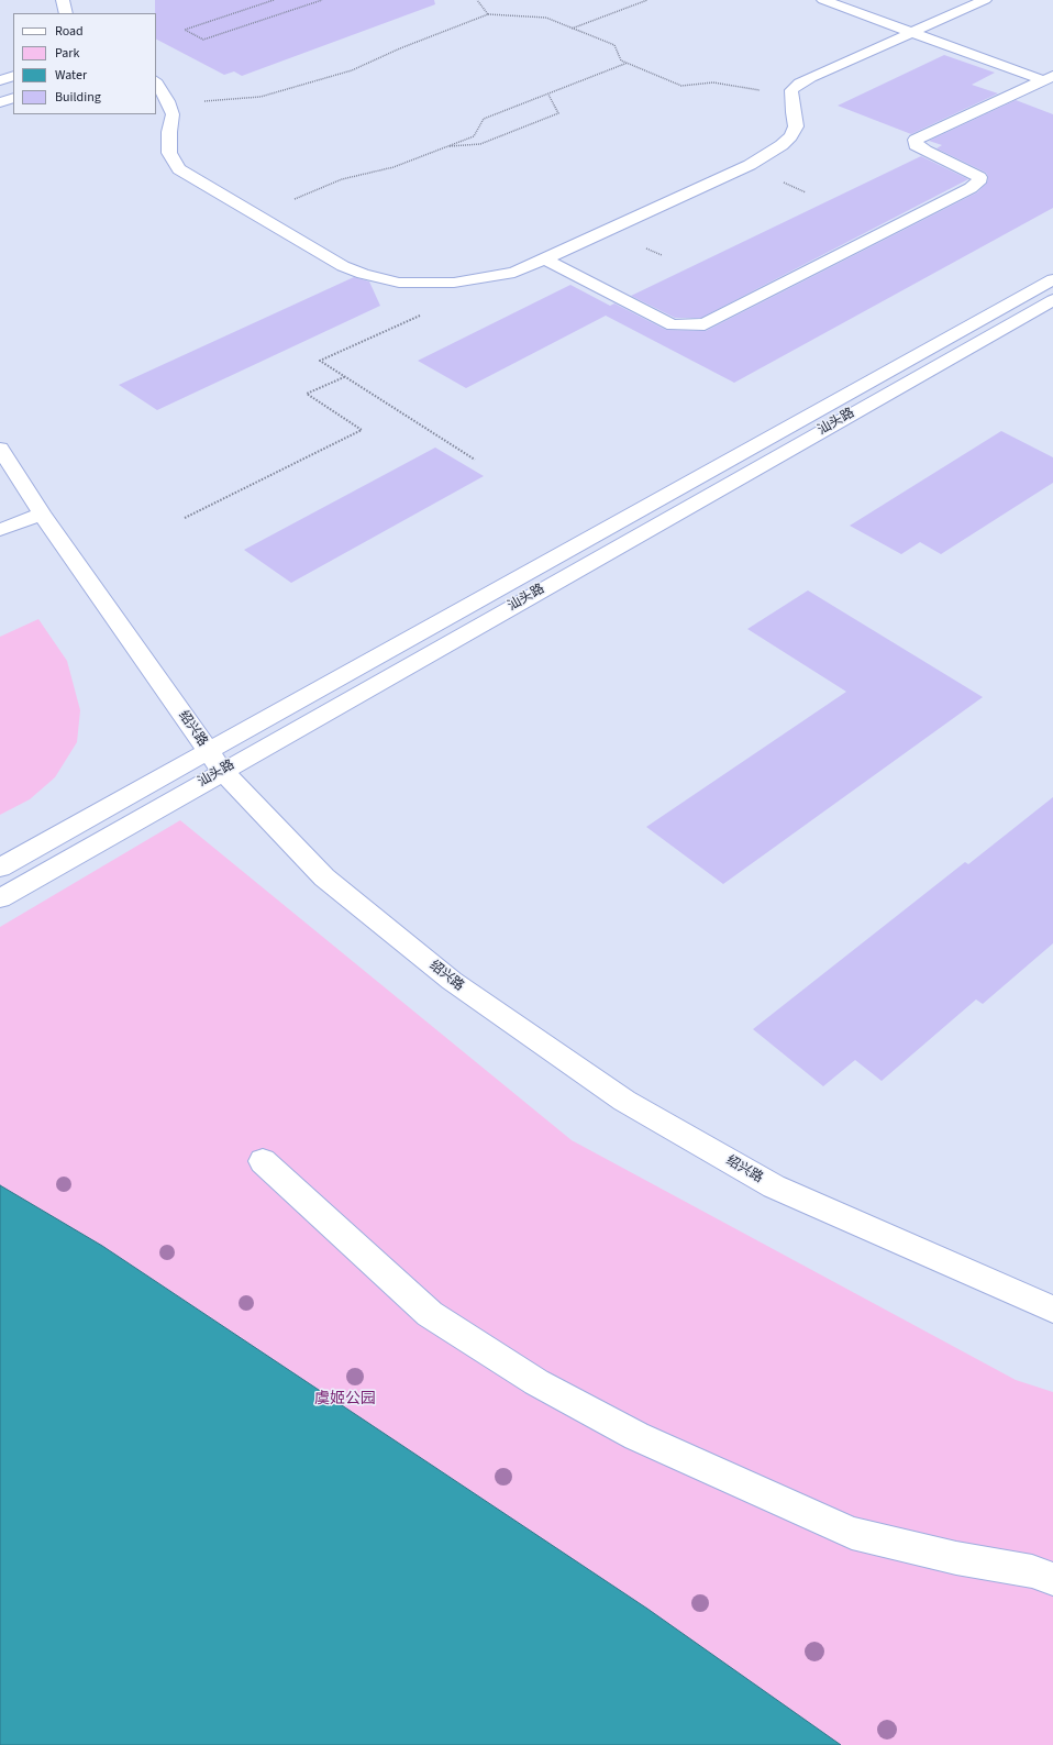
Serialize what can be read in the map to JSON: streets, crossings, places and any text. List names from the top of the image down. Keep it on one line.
{"streets":{"street":["汕头路","绍兴路"]},"crossings":[["汕头路","绍兴路"]],"parks":["虞姬公园"],"legend":["Road","Park","Water","Building"]}
